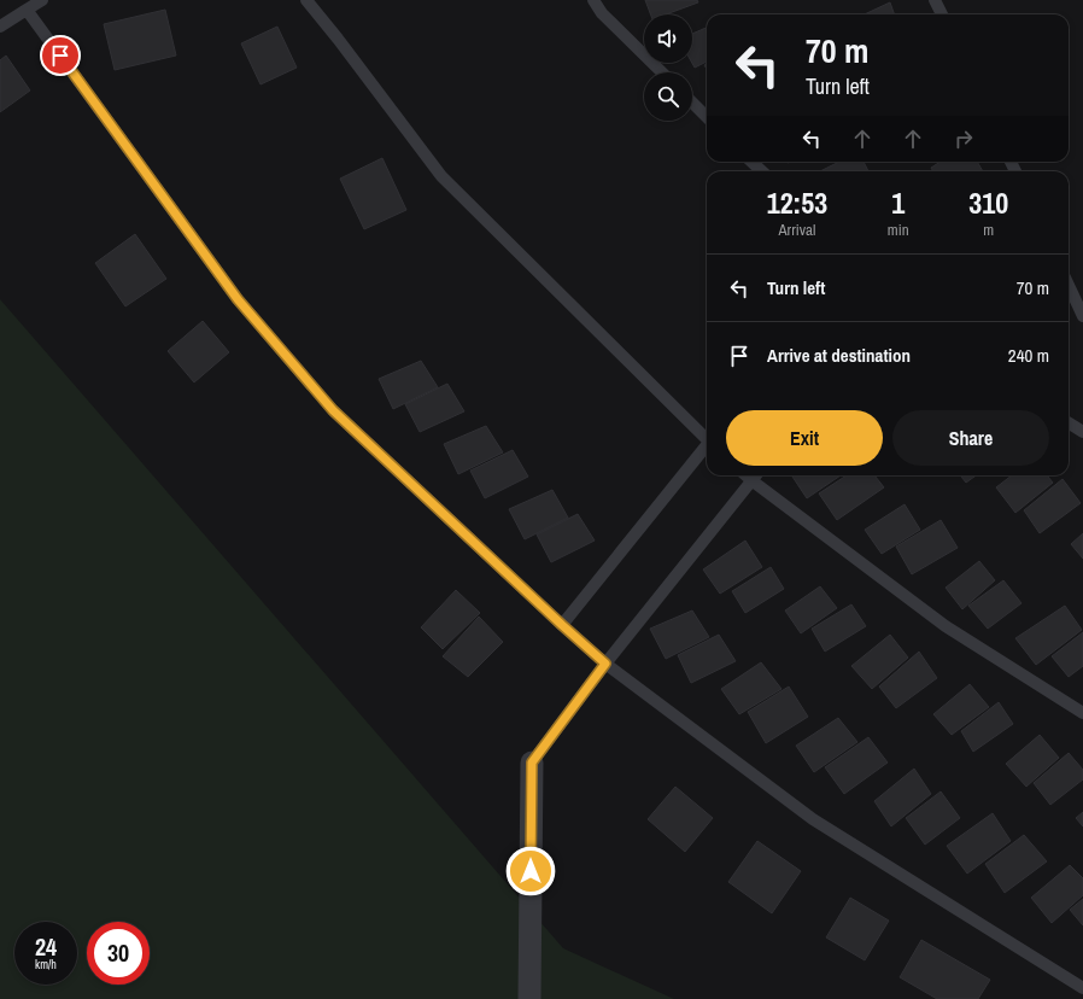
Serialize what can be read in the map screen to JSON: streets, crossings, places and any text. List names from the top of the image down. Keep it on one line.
{"page":{"turn":["70 m","Turn left"],"eta":["12:53","Arrival","1","min","310","m"],"list":[{"name":"Turn left","value":"70 m"},{"name":"Arrive at destination","value":"240 m"}],"buttons":["Exit","Share"],"speed":"24 km/h","limit":"30"}}
